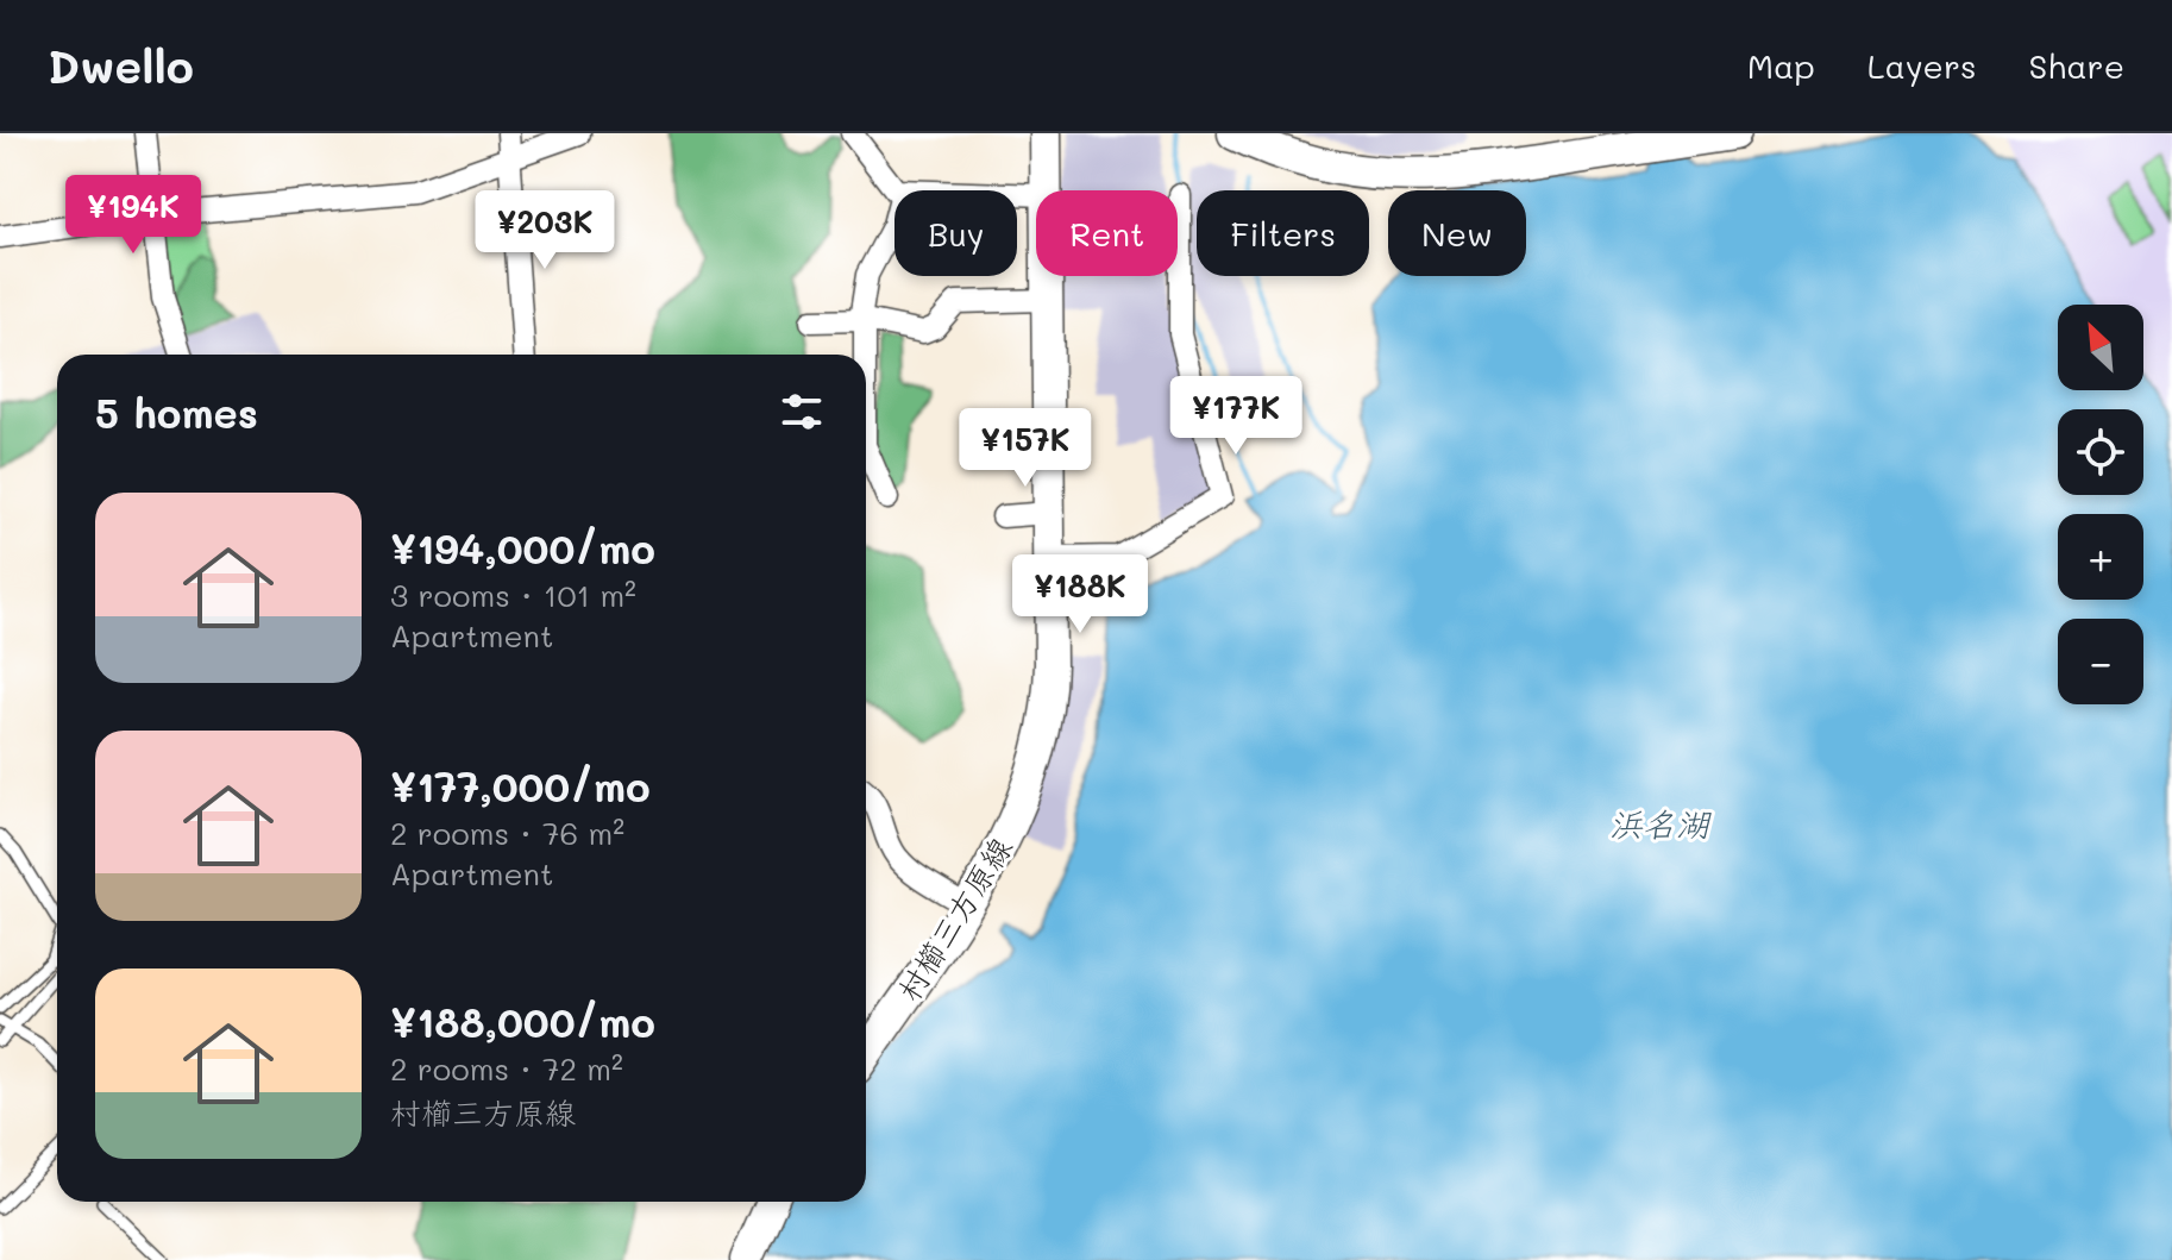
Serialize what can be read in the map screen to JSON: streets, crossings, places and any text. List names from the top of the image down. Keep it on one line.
{"streets":{"main road":["村櫛三方原線"]},"water":["浜名湖"],"north":"top left","page":{"header":"Dwello","nav":["Map","Layers","Share"],"price":["¥194K","¥203K","¥177K","¥157K","¥188K"],"chip":["Buy","Rent","Filters","New"],"map_buttons":["+","−"],"heading":"5 homes","list":[{"name":"¥194,000/mo","note":"3 rooms · 101 m² · Apartment"},{"name":"¥177,000/mo","note":"2 rooms · 76 m² · Apartment"},{"name":"¥188,000/mo","note":"2 rooms · 72 m² · 村櫛三方原線"}]}}
